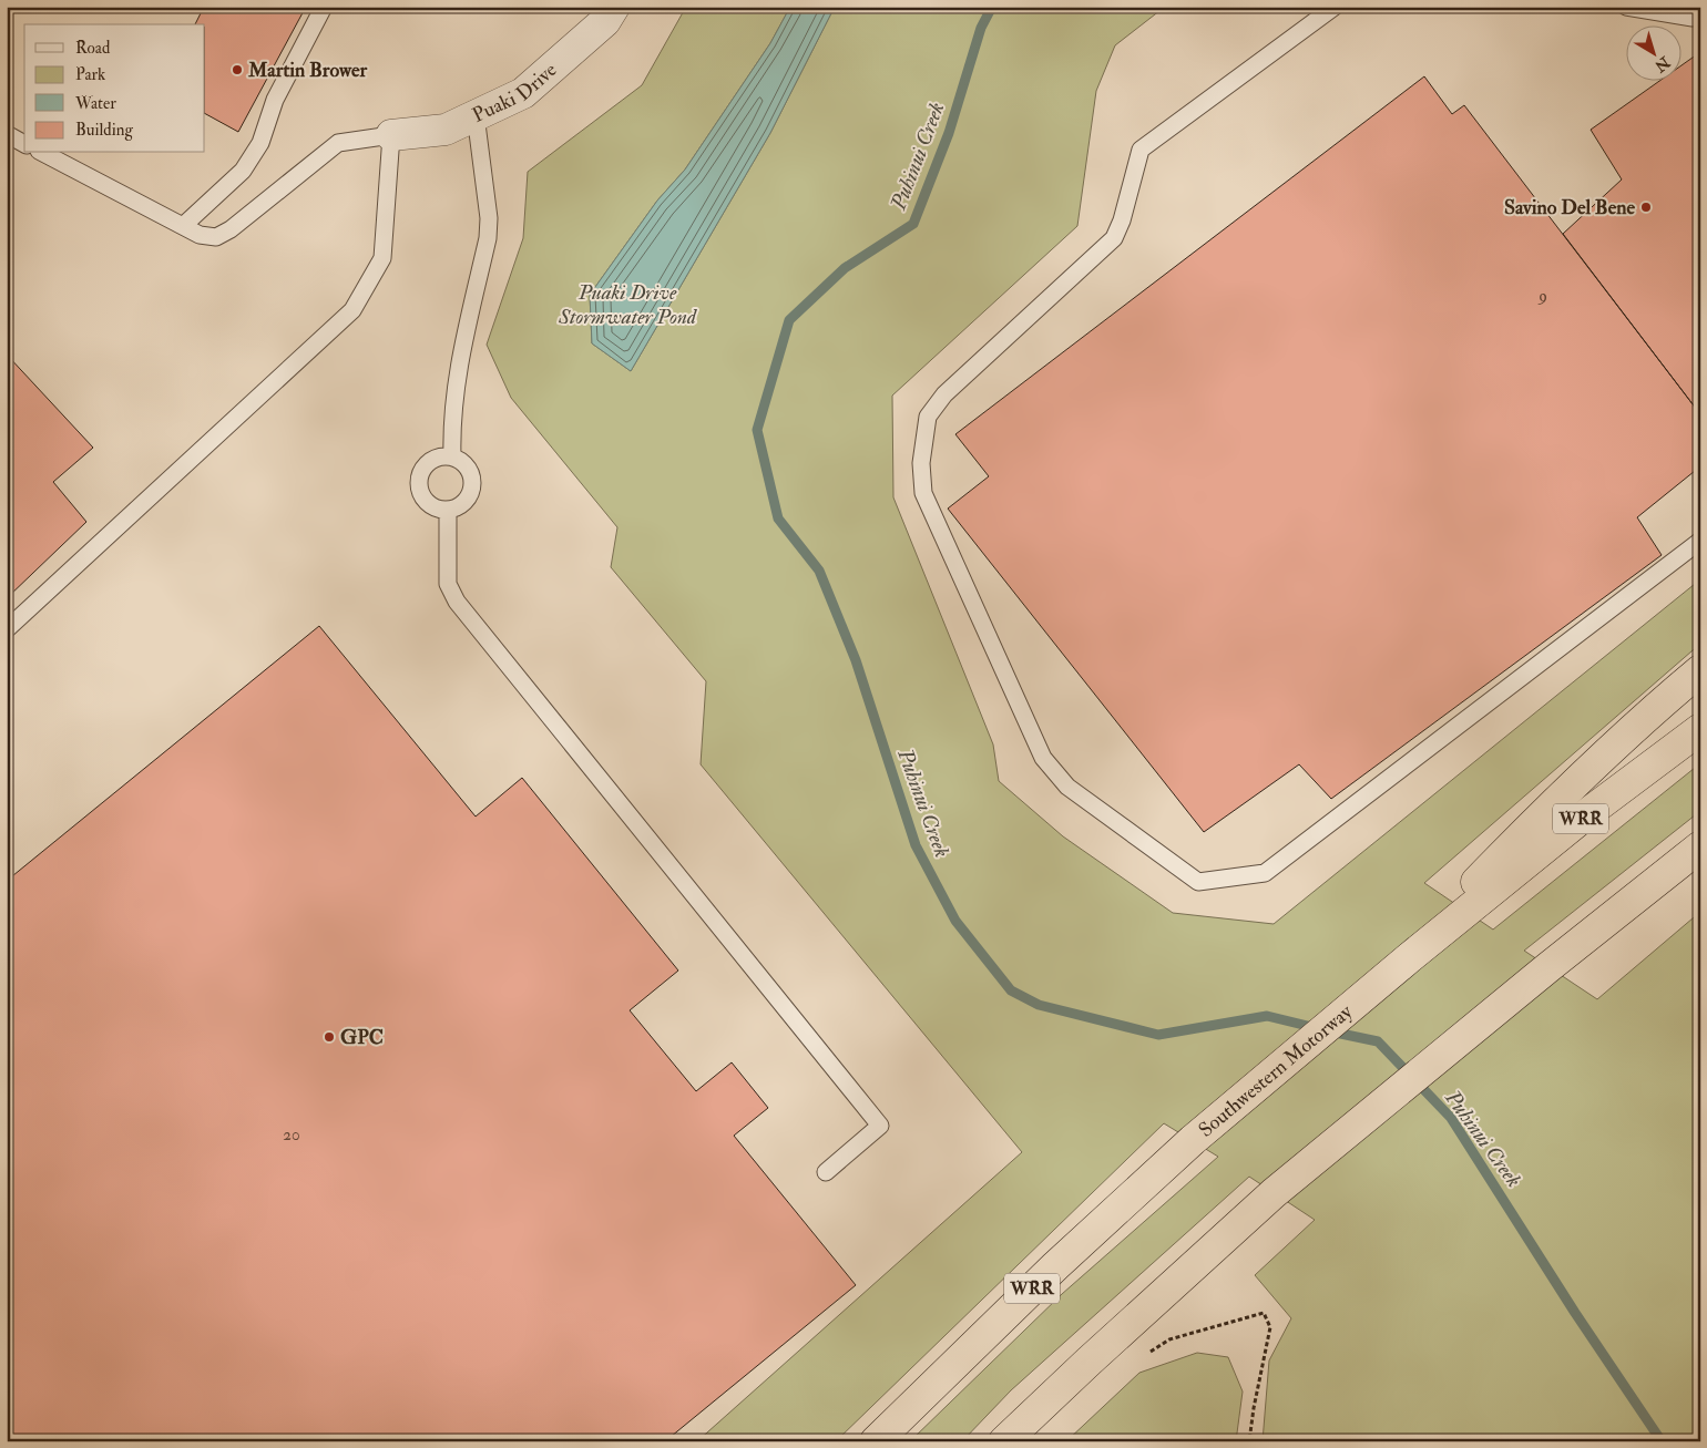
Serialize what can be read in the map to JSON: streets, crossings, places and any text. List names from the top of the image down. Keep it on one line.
{"streets":{"highway":["WRR","Southwestern Motorway"],"street":["Puaki Drive"]},"crossings":[["WRR","Southwestern Motorway"]],"water":["Puhinui Creek","Puaki Drive Stormwater Pond"],"places":["Martin Brower","Savino Del Bene","GPC"],"house_numbers":["9","20"],"legend":["Road","Park","Water","Building"],"north":"bottom right"}
